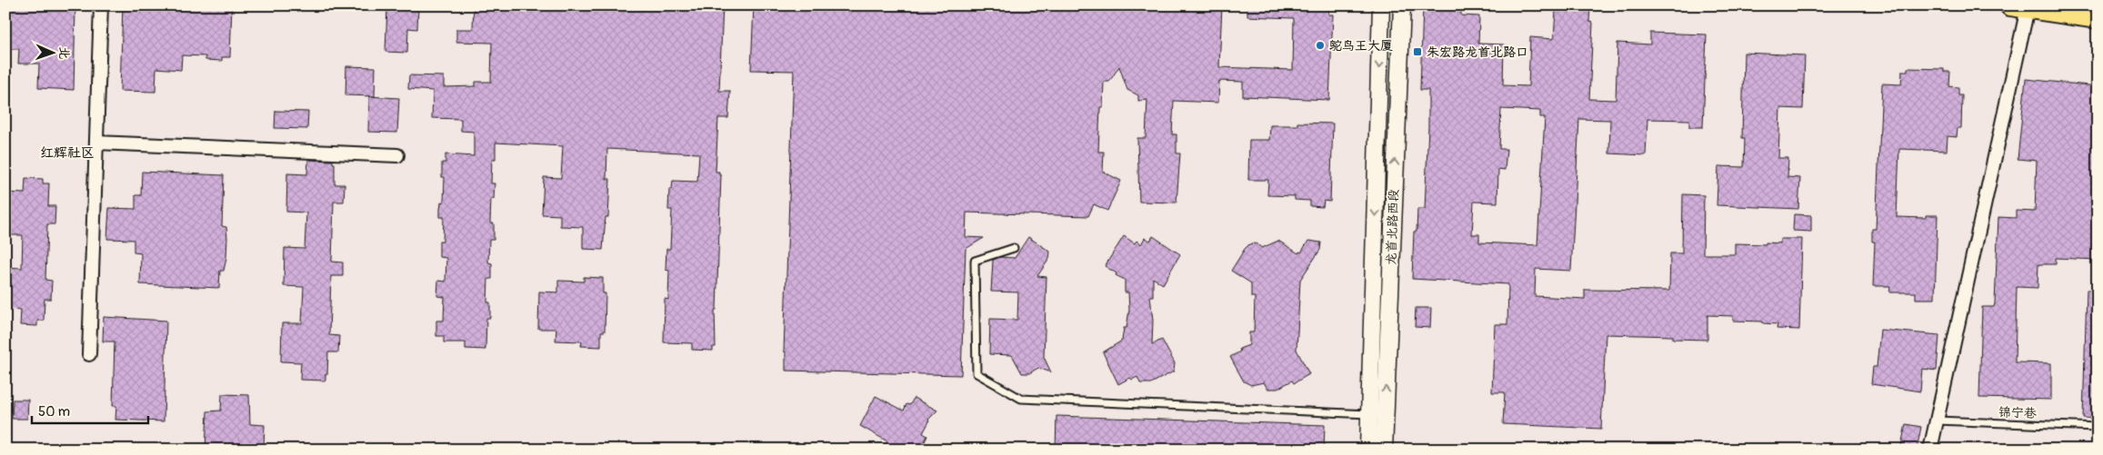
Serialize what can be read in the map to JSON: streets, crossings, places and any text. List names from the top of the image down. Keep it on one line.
{"streets":{"street":["龙首北路西段"],"lane":["锦宁巷"]},"districts":["红辉社区"],"places":{"other":["鸵鸟王大厦"],"transit":["朱宏路龙首北路口"]},"scale_bar":"50 m","north":"right"}
